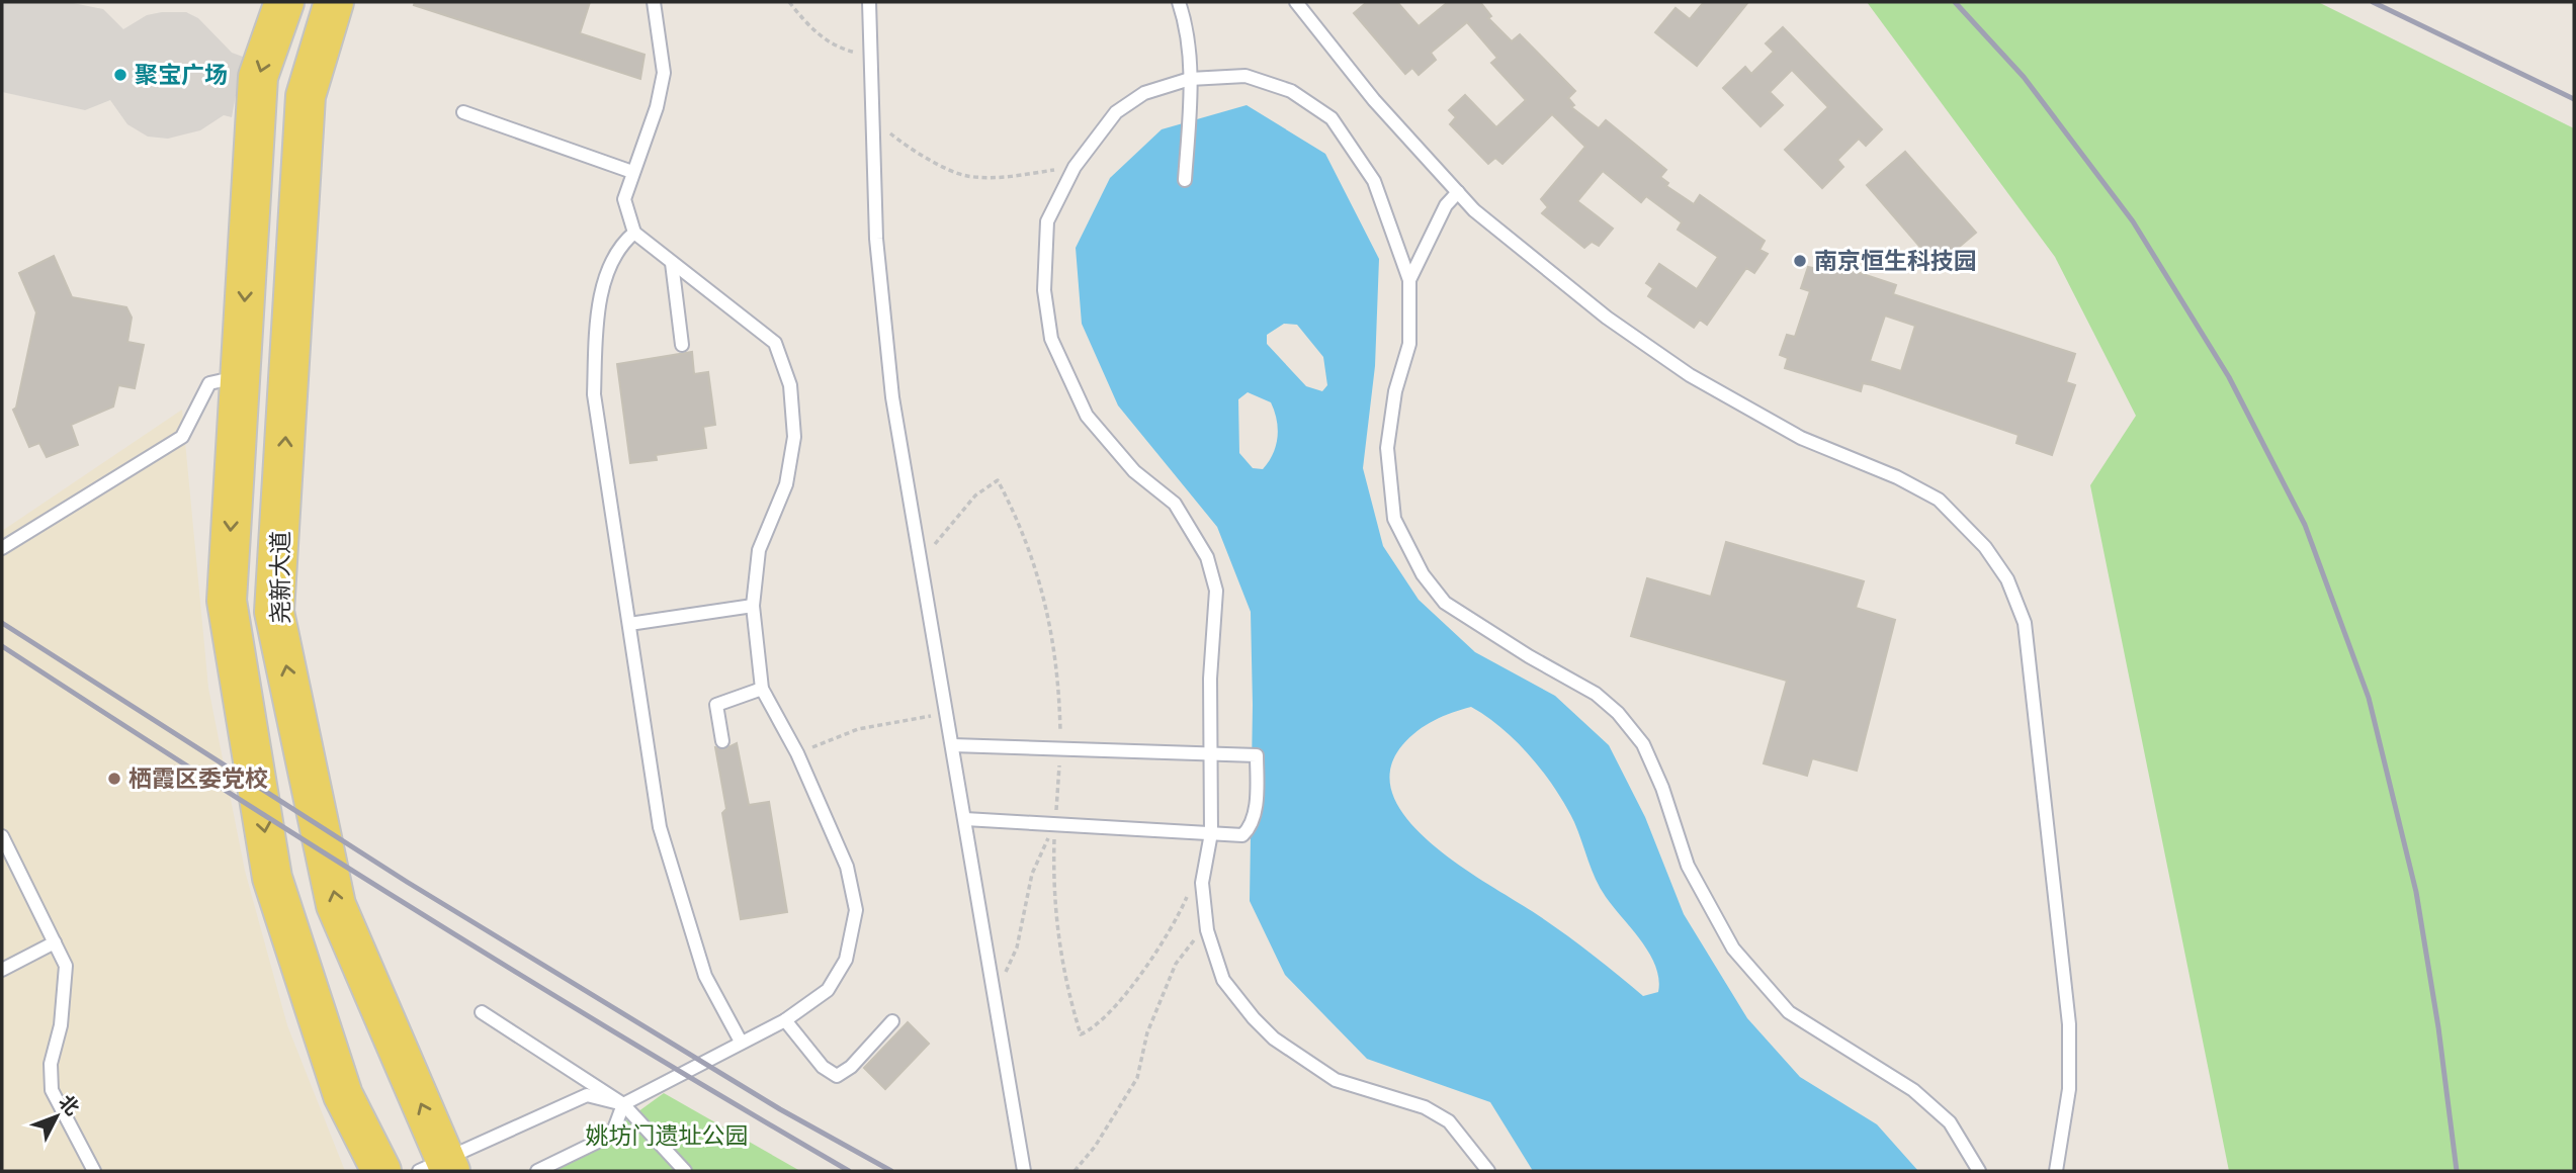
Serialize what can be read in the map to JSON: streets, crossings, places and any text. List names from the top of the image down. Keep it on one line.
{"streets":{"main road":["尧新大道"]},"parks":["姚坊门遗址公园"],"places":["聚宝广场","南京恒生科技园","栖霞区委党校"],"north":"top right"}
